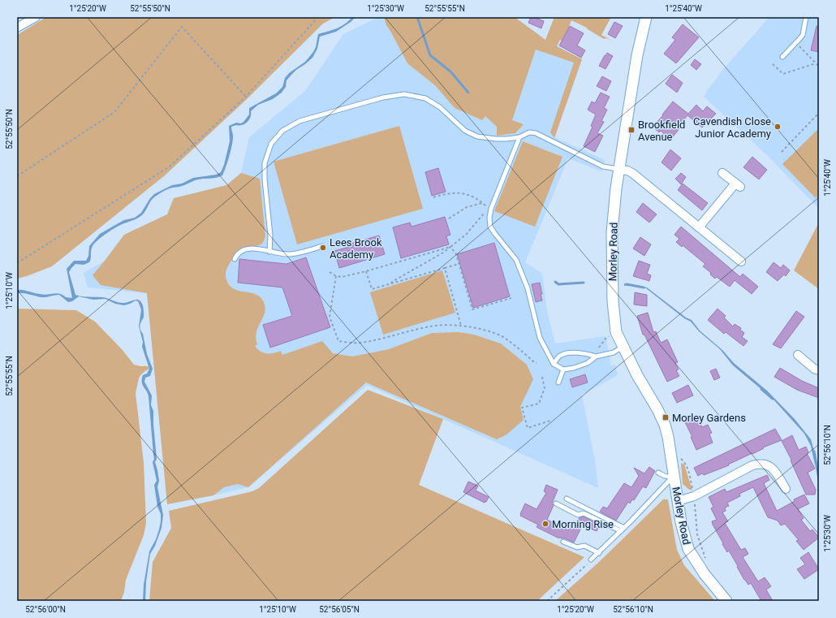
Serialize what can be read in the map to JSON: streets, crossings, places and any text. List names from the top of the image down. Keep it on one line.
{"streets":{"street":["Morley Road"]},"places":{"other":["Cavendish Close Junior Academy","Lees Brook Academy","Morning Rise"],"transit":["Brookfield Avenue","Morley Gardens"]},"coordinates":["1°25'20\"W","52°55'50\"N","1°25'30\"W","52°55'55\"N","1°25'40\"W","1°25'10\"W","52°56'10\"N","52°56'00\"N","52°56'05\"N"]}
